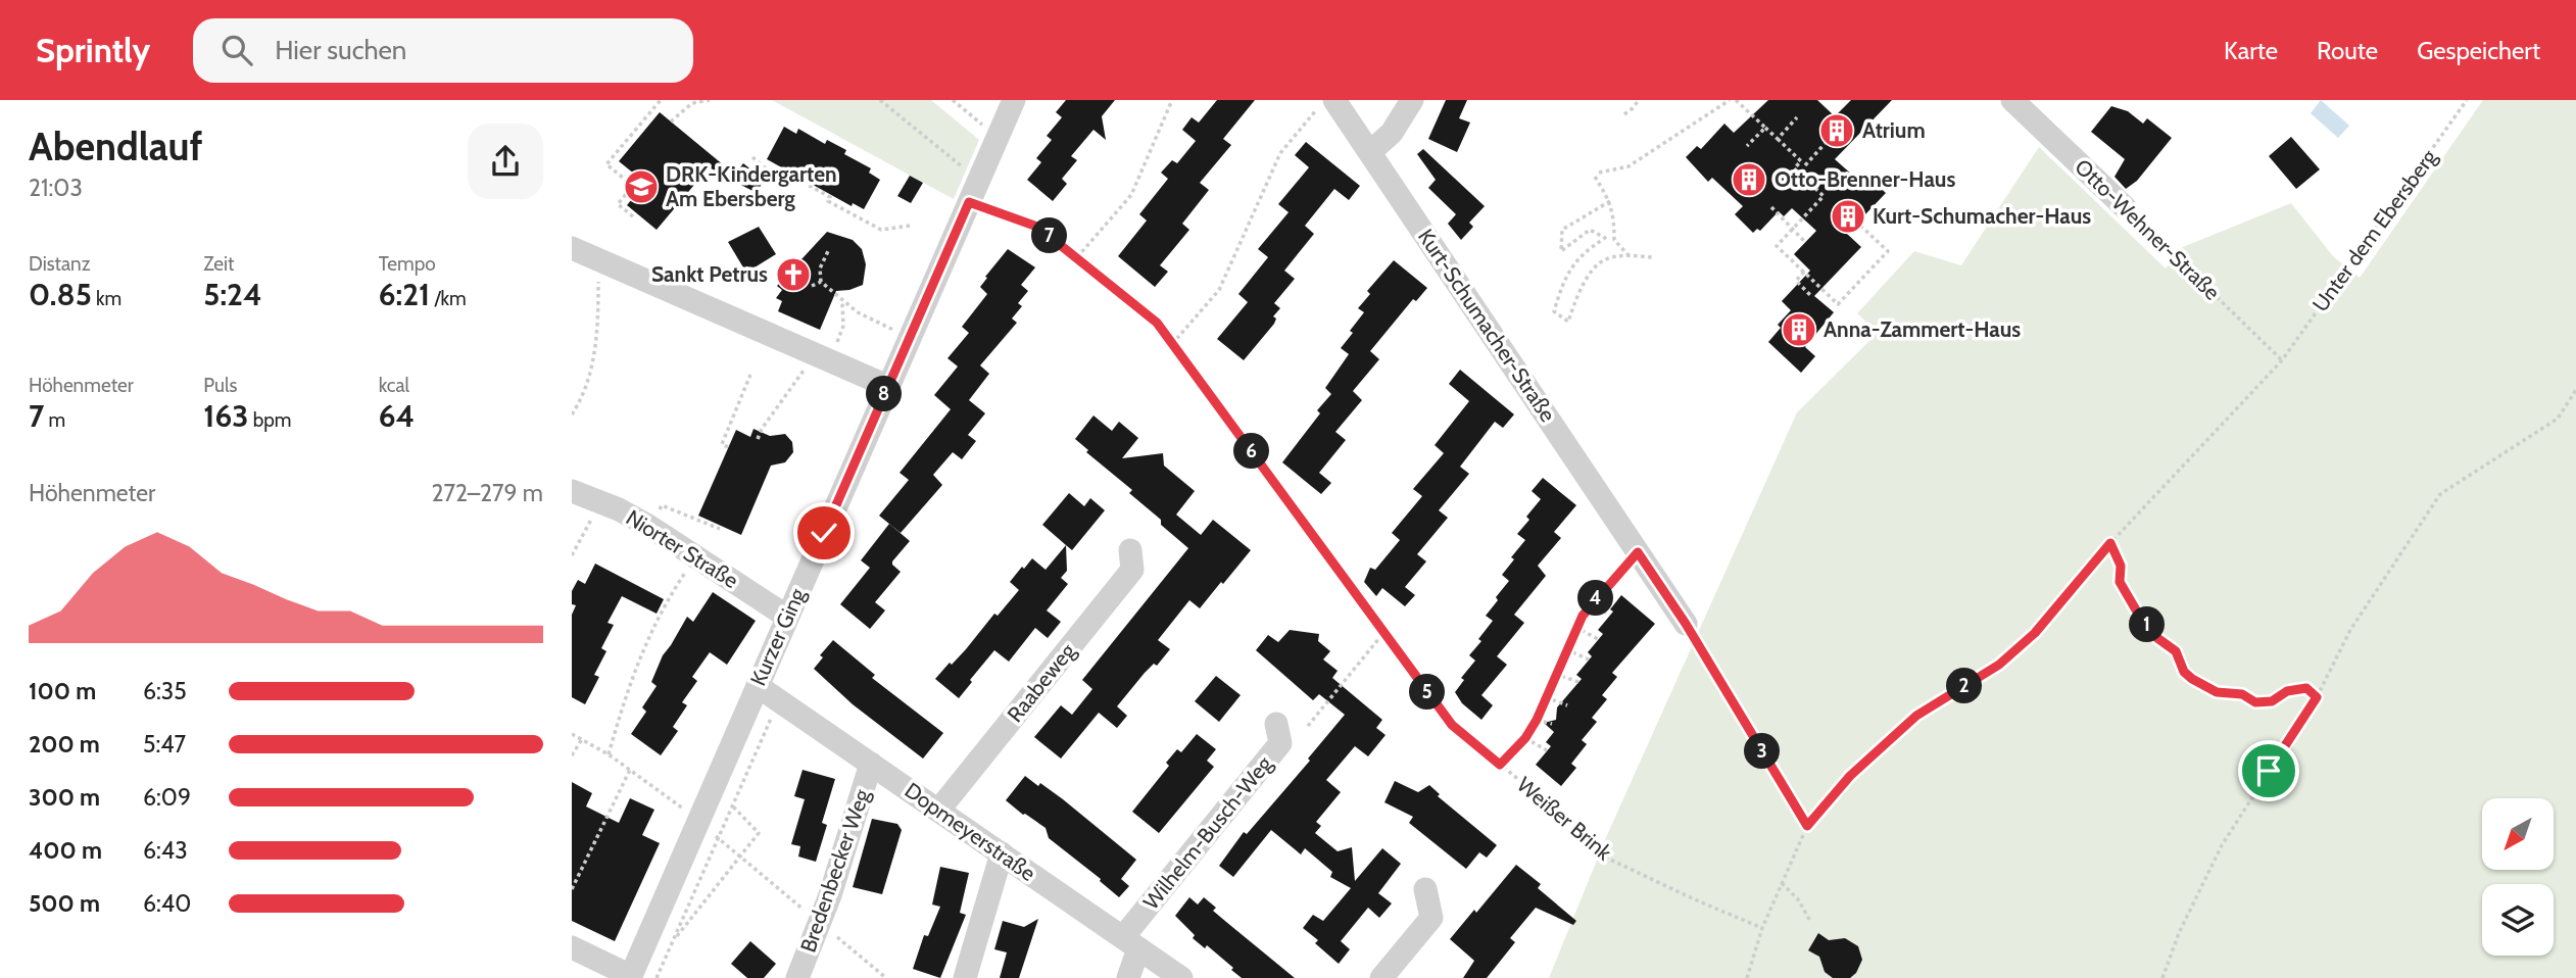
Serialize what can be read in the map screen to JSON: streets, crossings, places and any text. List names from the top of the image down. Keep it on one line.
{"streets":{"street":["Otto-Wehner-Straße","Kurt-Schumacher-Straße","Niorter Straße","Kurzer Ging","Raabeweg","Dopmeyerstraße","Wilhelm-Busch-Weg","Bredenbecker Weg"],"path":["Unter dem Ebersberg","Weißer Brink"]},"crossings":[["Otto-Wehner-Straße","Unter dem Ebersberg"],["Unter dem Ebersberg","Weißer Brink"],["Niorter Straße","Kurzer Ging"],["Kurzer Ging","Weißer Brink"],["Kurzer Ging","Dopmeyerstraße"],["Raabeweg","Dopmeyerstraße"],["Dopmeyerstraße","Wilhelm-Busch-Weg"],["Dopmeyerstraße","Bredenbecker Weg"]],"places":{"building":["Atrium","Otto-Brenner-Haus","Kurt-Schumacher-Haus","Anna-Zammert-Haus"],"school or university":["DRK-Kindergarten Am Ebersberg"],"church":["Sankt Petrus"]},"north":"bottom left","page":{"header":"Sprintly","search":"Hier suchen","nav":["Karte","Route","Gespeichert"],"heading":["Abendlauf","21:03"],"pins":["7","8","6","4","1","2","5","3"],"stats":[["Distanz","0.85 km"],["Zeit","5:24"],["Tempo","6:21 /km"],["Höhenmeter","7 m"],["Puls","163 bpm"],["kcal","64"]],"chart":["Höhenmeter","272–279 m"],"list":[{"name":"100 m","note":"6:35"},{"name":"200 m","note":"5:47"},{"name":"300 m","note":"6:09"},{"name":"400 m","note":"6:43"},{"name":"500 m","note":"6:40"}]}}
